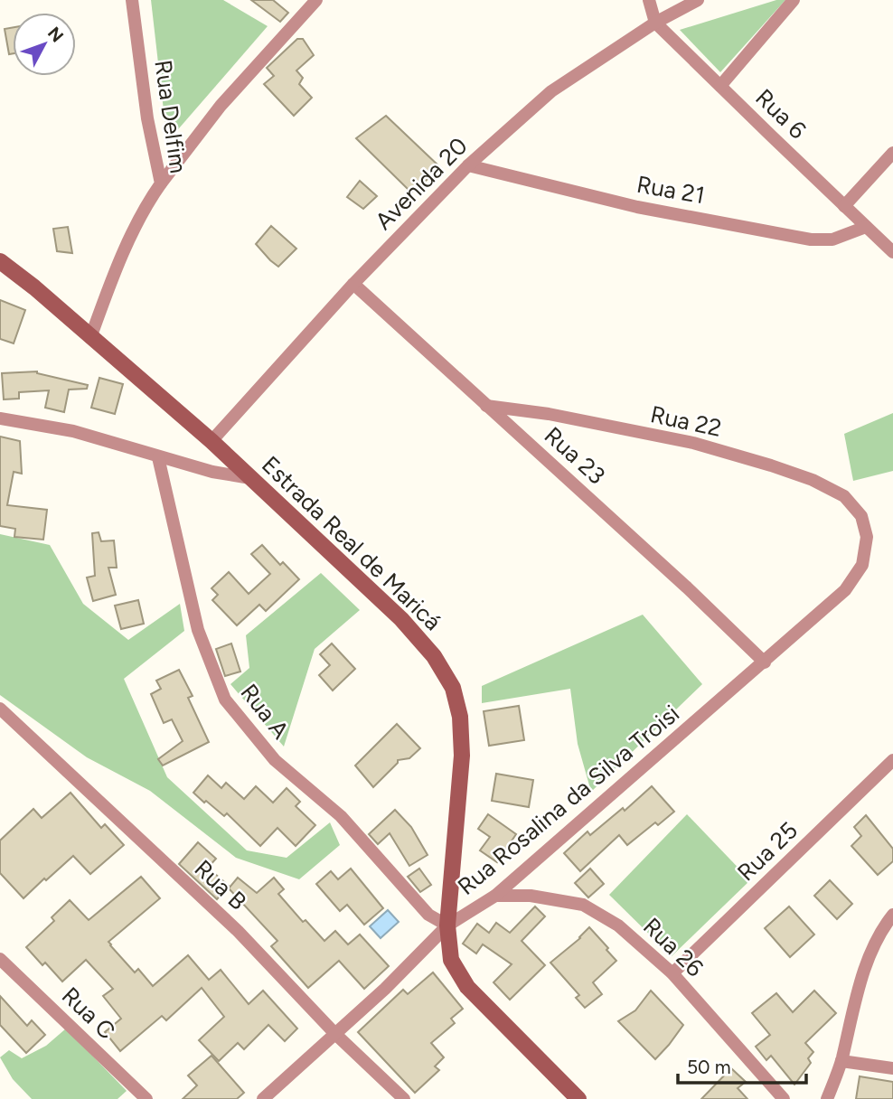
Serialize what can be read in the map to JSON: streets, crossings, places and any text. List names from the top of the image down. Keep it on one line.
{"streets":{"main road":["Estrada Real de Maricá"],"street":["Rua 6","Rua Delfim","Avenida 20","Rua 21","Rua 22","Rua 23","Rua A","Rua Rosalina da Silva Troisi","Rua 25","Rua B","Rua 26","Rua C"]},"crossings":[["Rua 6","Avenida 20"],["Rua 6","Rua 21"],["Rua Delfim","Estrada Real de Maricá"],["Avenida 20","Rua 21"],["Avenida 20","Rua 23"],["Avenida 20","Estrada Real de Maricá"],["Rua 22","Rua 23"],["Rua 22","Rua Rosalina da Silva Troisi"],["Rua 23","Rua Rosalina da Silva Troisi"],["Estrada Real de Maricá","Rua A"],["Estrada Real de Maricá","Rua Rosalina da Silva Troisi"],["Rua A","Rua Rosalina da Silva Troisi"],["Rua Rosalina da Silva Troisi","Rua B"],["Rua Rosalina da Silva Troisi","Rua 26"],["Rua 25","Rua 26"]],"scale_bar":"50 m","north":"top right"}
